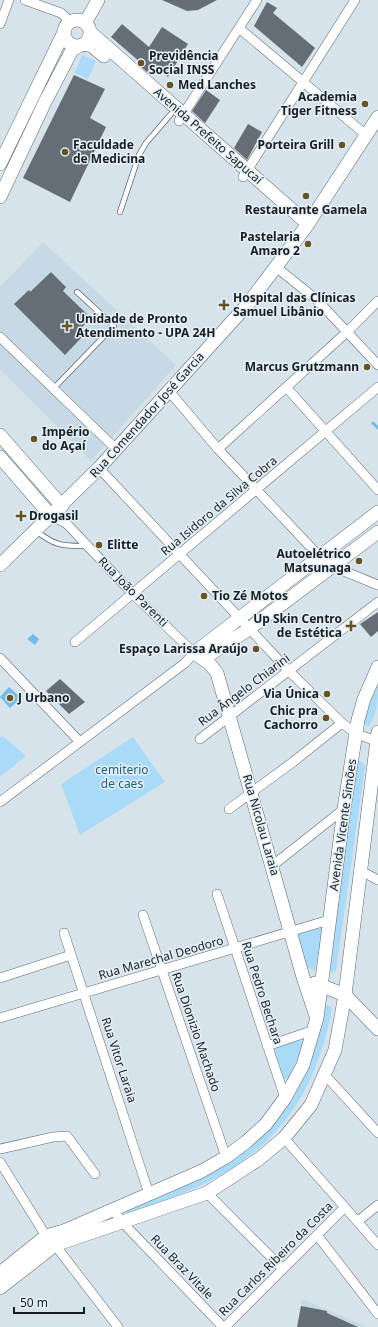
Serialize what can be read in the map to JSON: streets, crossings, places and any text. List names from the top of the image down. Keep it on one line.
{"streets":{"street":["Avenida Prefeito Sapucaí","Rua Comendador José Garcia","Rua Isidoro da Silva Cobra","Rua João Parenti","Rua Ângelo Chiarini","Rua Nicolau Laraia","Avenida Vicente Simões","Rua Marechal Deodoro","Rua Pedro Bechara","Rua Dionizio Machado","Rua Vitor Laraia","Rua Carlos Ribeiro da Costa","Rua Braz Vitale"]},"crossings":[["Avenida Prefeito Sapucaí","Rua Comendador José Garcia"],["Rua Comendador José Garcia","Rua João Parenti"],["Rua Isidoro da Silva Cobra","Rua João Parenti"],["Rua João Parenti","Rua Nicolau Laraia"],["Rua Ângelo Chiarini","Rua Nicolau Laraia"],["Rua Nicolau Laraia","Avenida Vicente Simões"],["Rua Nicolau Laraia","Rua Marechal Deodoro"],["Avenida Vicente Simões","Rua Marechal Deodoro"],["Avenida Vicente Simões","Rua Pedro Bechara"],["Avenida Vicente Simões","Rua Dionizio Machado"],["Avenida Vicente Simões","Rua Vitor Laraia"],["Avenida Vicente Simões","Rua Braz Vitale"],["Rua Marechal Deodoro","Rua Pedro Bechara"],["Rua Marechal Deodoro","Rua Dionizio Machado"],["Rua Marechal Deodoro","Rua Vitor Laraia"],["Rua Carlos Ribeiro da Costa","Rua Braz Vitale"]],"parks":["cemiterio de caes"],"places":{"other":["Previdência Social INSS","Med Lanches","Academia Tiger Fitness","Porteira Grill","Faculdade de Medicina","Restaurante Gamela","Pastelaria Amaro 2","Marcus Grutzmann","Império do Açaí","Elitte","Autoelétrico Matsunaga","Tio Zé Motos","Espaço Larissa Araújo","Via Única","J Urbano","Chic pra Cachorro"],"health":["Hospital das Clínicas Samuel Libânio","Unidade de Pronto Atendimento - UPA 24H","Drogasil","Up Skin Centro de Estética"]},"scale_bar":"50 m"}
